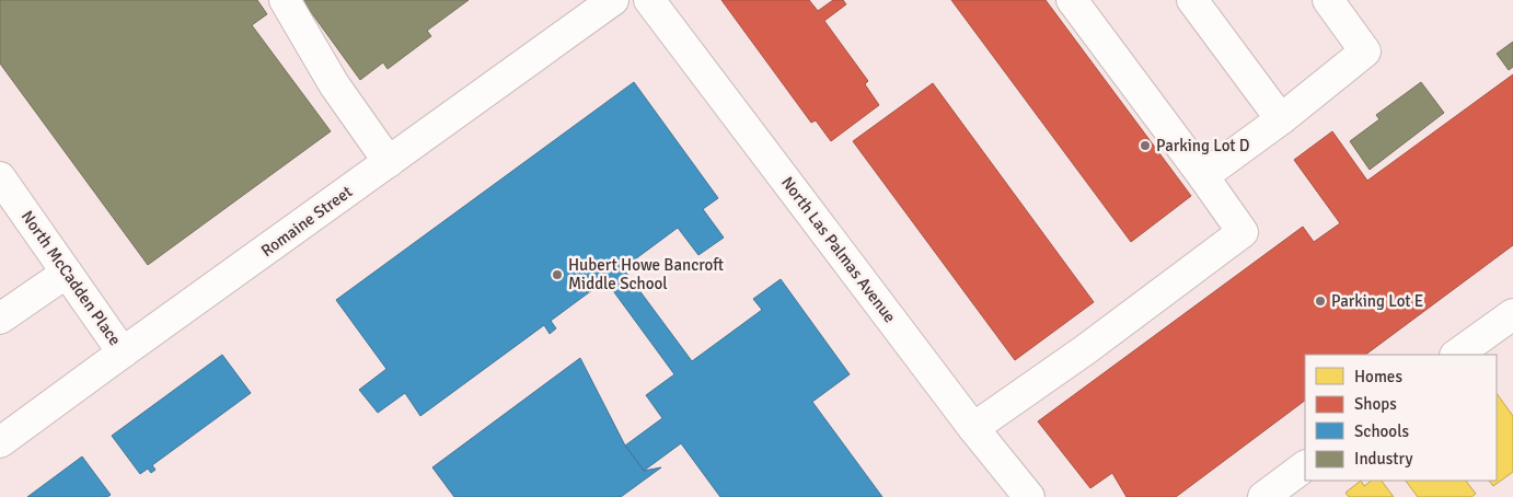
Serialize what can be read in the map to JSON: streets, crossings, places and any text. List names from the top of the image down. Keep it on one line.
{"streets":{"street":["Romaine Street","North Las Palmas Avenue","North McCadden Place"]},"crossings":[["Romaine Street","North McCadden Place"]],"places":["Parking Lot D","Hubert Howe Bancroft Middle School","Parking Lot E"],"legend":["Homes","Shops","Schools","Industry"]}
